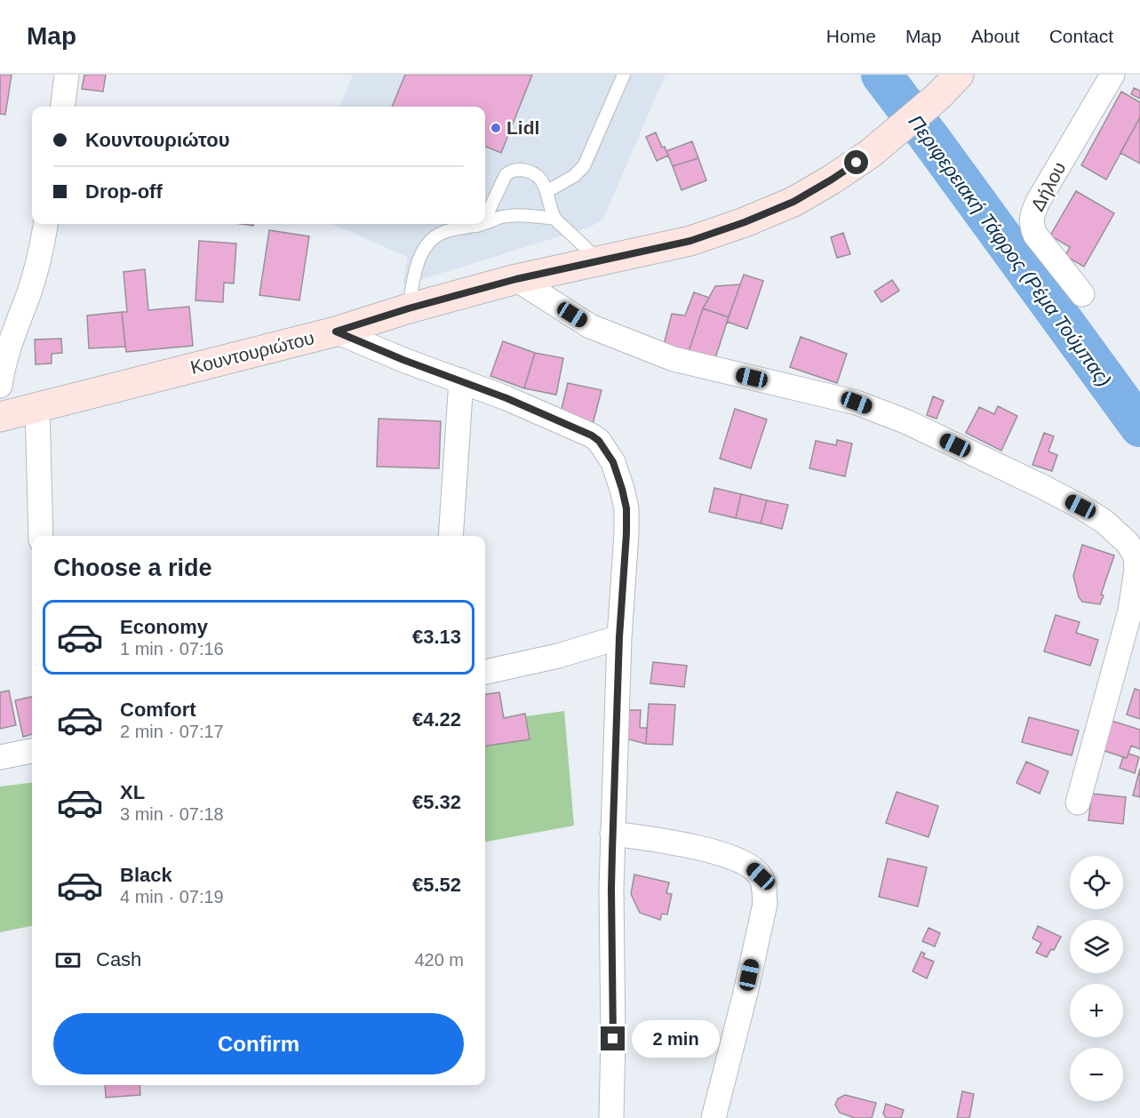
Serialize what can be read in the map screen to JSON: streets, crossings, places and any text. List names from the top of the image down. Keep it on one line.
{"streets":{"main road":["Κουντουριώτου"],"street":["Δήλου"]},"water":["Περιφερειακή Τάφρος (Ρέμα Τούμπας)"],"places":["Lidl"],"page":{"header":"Map","nav":["Home","Map","About","Contact"],"banner":["Κουντουριώτου","Drop-off"],"heading":"Choose a ride","list":[{"name":"Economy","note":"1 min · 07:16","value":"€3.13"},{"name":"Comfort","note":"2 min · 07:17","value":"€4.22"},{"name":"XL","note":"3 min · 07:18","value":"€5.32"},{"name":"Black","note":"4 min · 07:19","value":"€5.52"}],"map_buttons":["+","−"],"pay":["Cash","420 m"],"buttons":"Confirm","bubble":"2 min"}}
